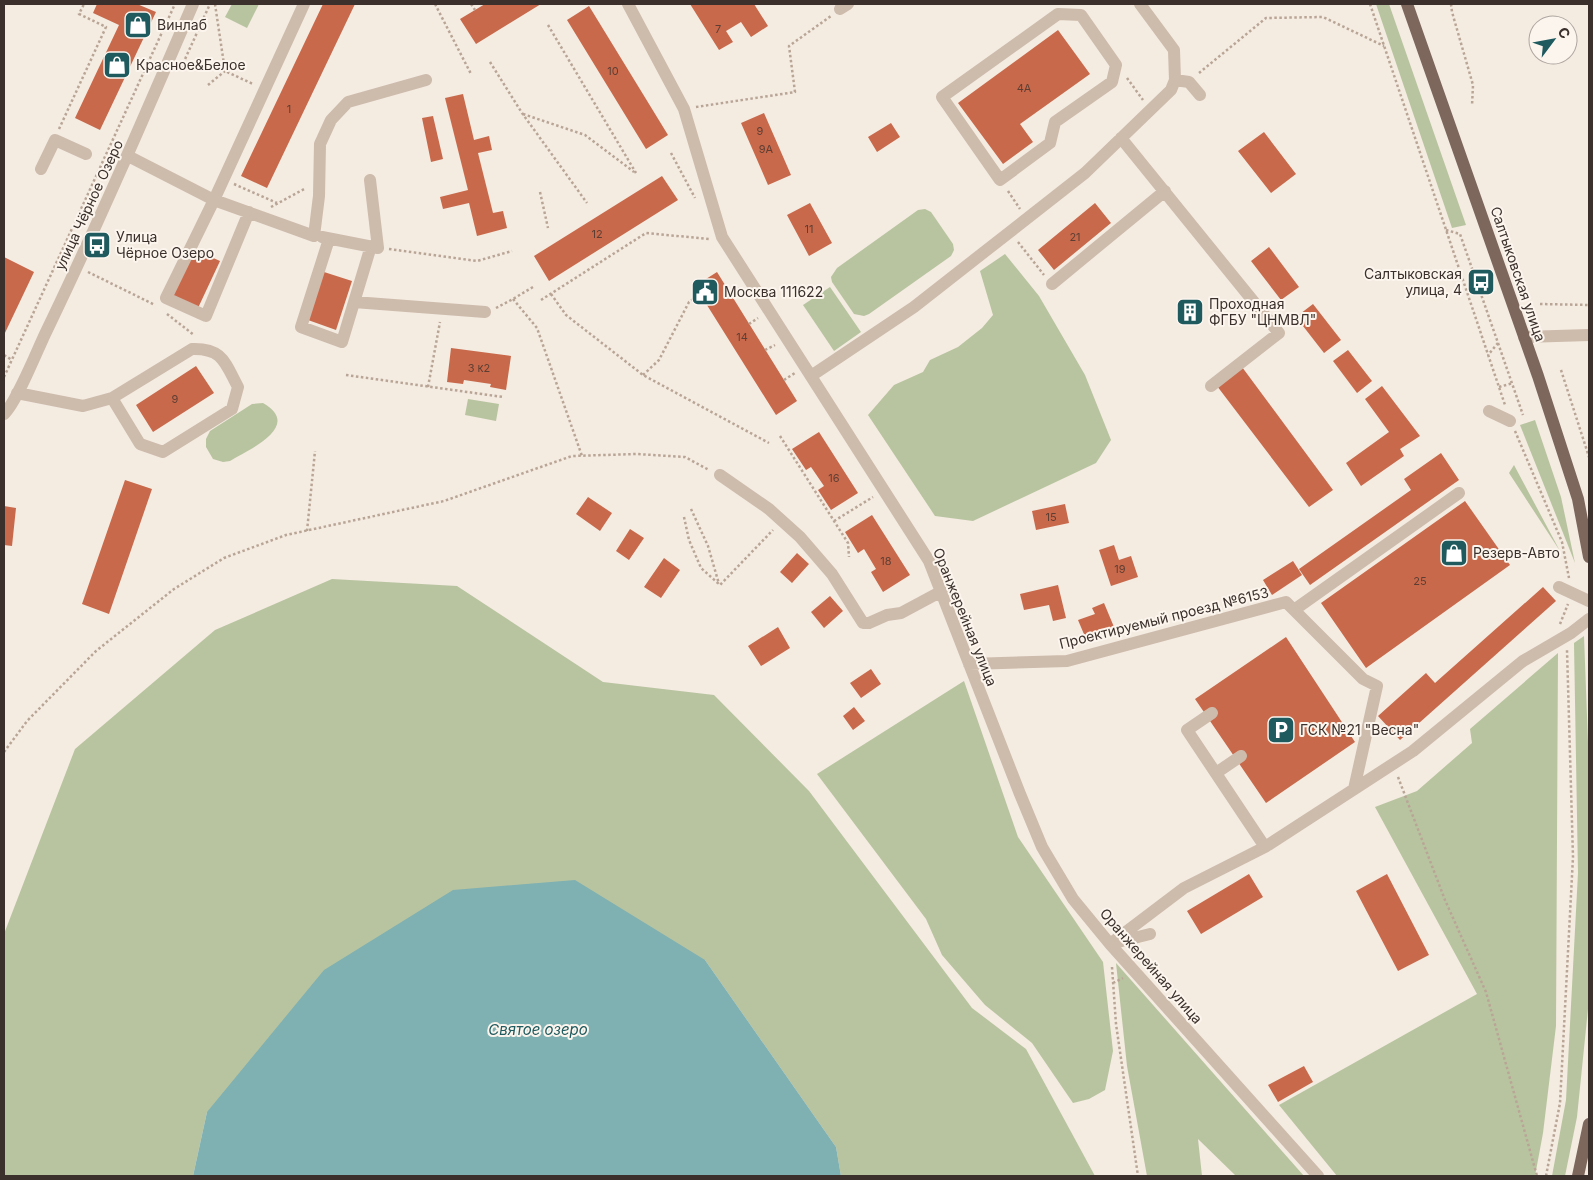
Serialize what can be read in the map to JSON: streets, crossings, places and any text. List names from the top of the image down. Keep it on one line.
{"streets":{"main road":["Салтыковская улица"],"street":["улица Чёрное Озеро","Оранжерейная улица","Проектируемый проезд №6153"]},"crossings":[["Оранжерейная улица","Проектируемый проезд №6153"]],"water":["Святое озеро"],"places":{"shop":["Винлаб","Красное&Белое","Резерв-Авто"],"bus stop":["Улица Чёрное Озеро","Салтыковская улица, 4"],"public building":["Москва 111622"],"building":["Проходная ФГБУ \"ЦНМВЛ\""],"parking":["ГСК №21 \"Весна\""]},"house_numbers":["7","10","4А","1","9","9А","11","12","21","14","3 к2","9","16","15","18","19","25"],"north":"top right"}
